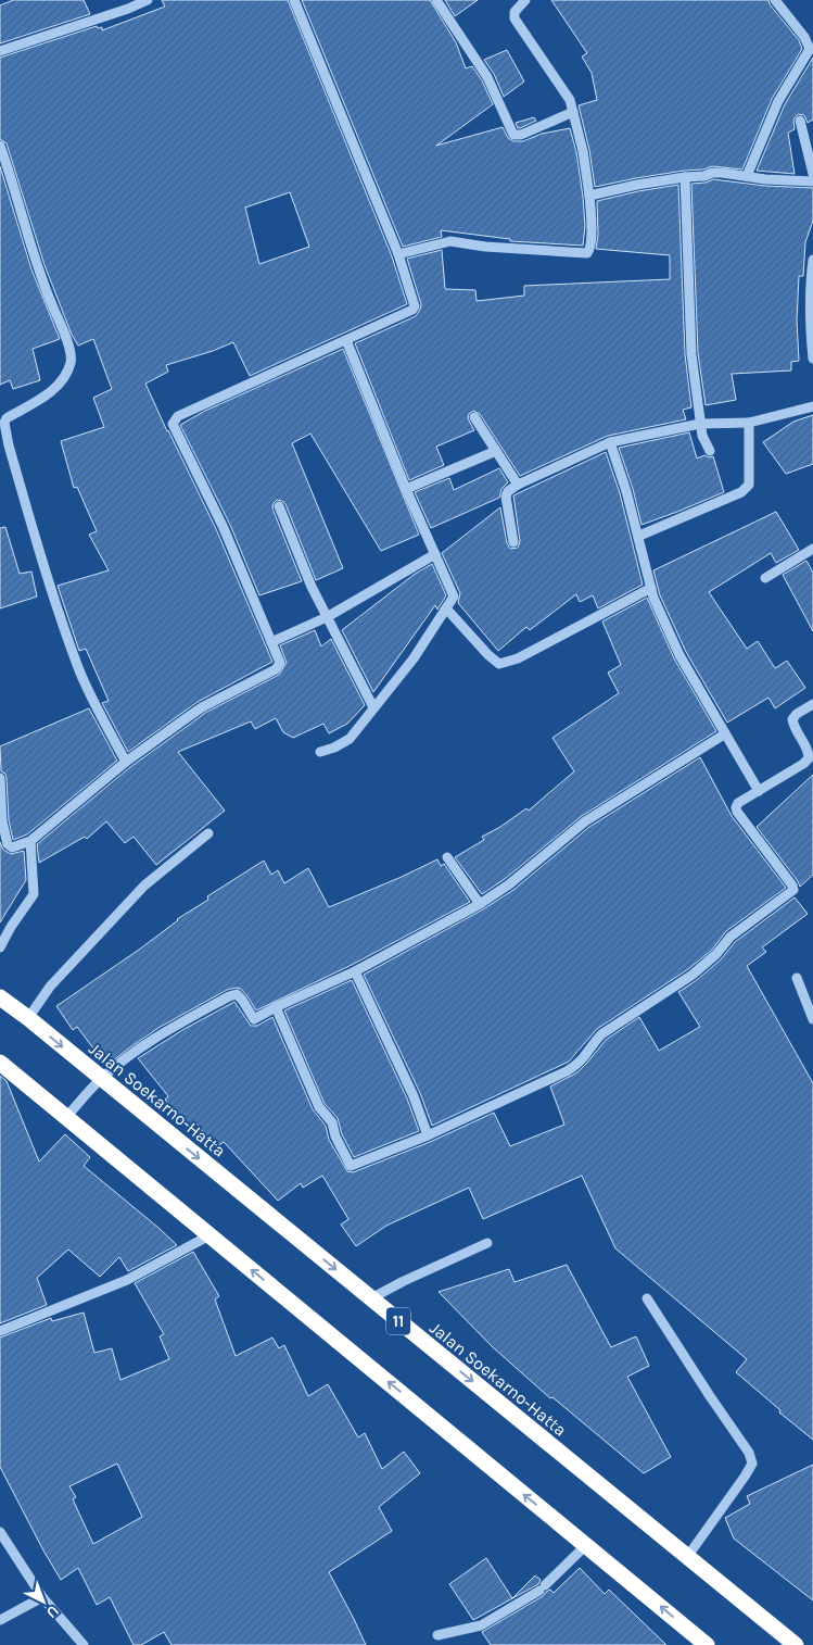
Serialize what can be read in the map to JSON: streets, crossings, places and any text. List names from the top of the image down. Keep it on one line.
{"streets":{"highway":["Jalan Soekarno-Hatta","11"]},"north":"bottom right"}
